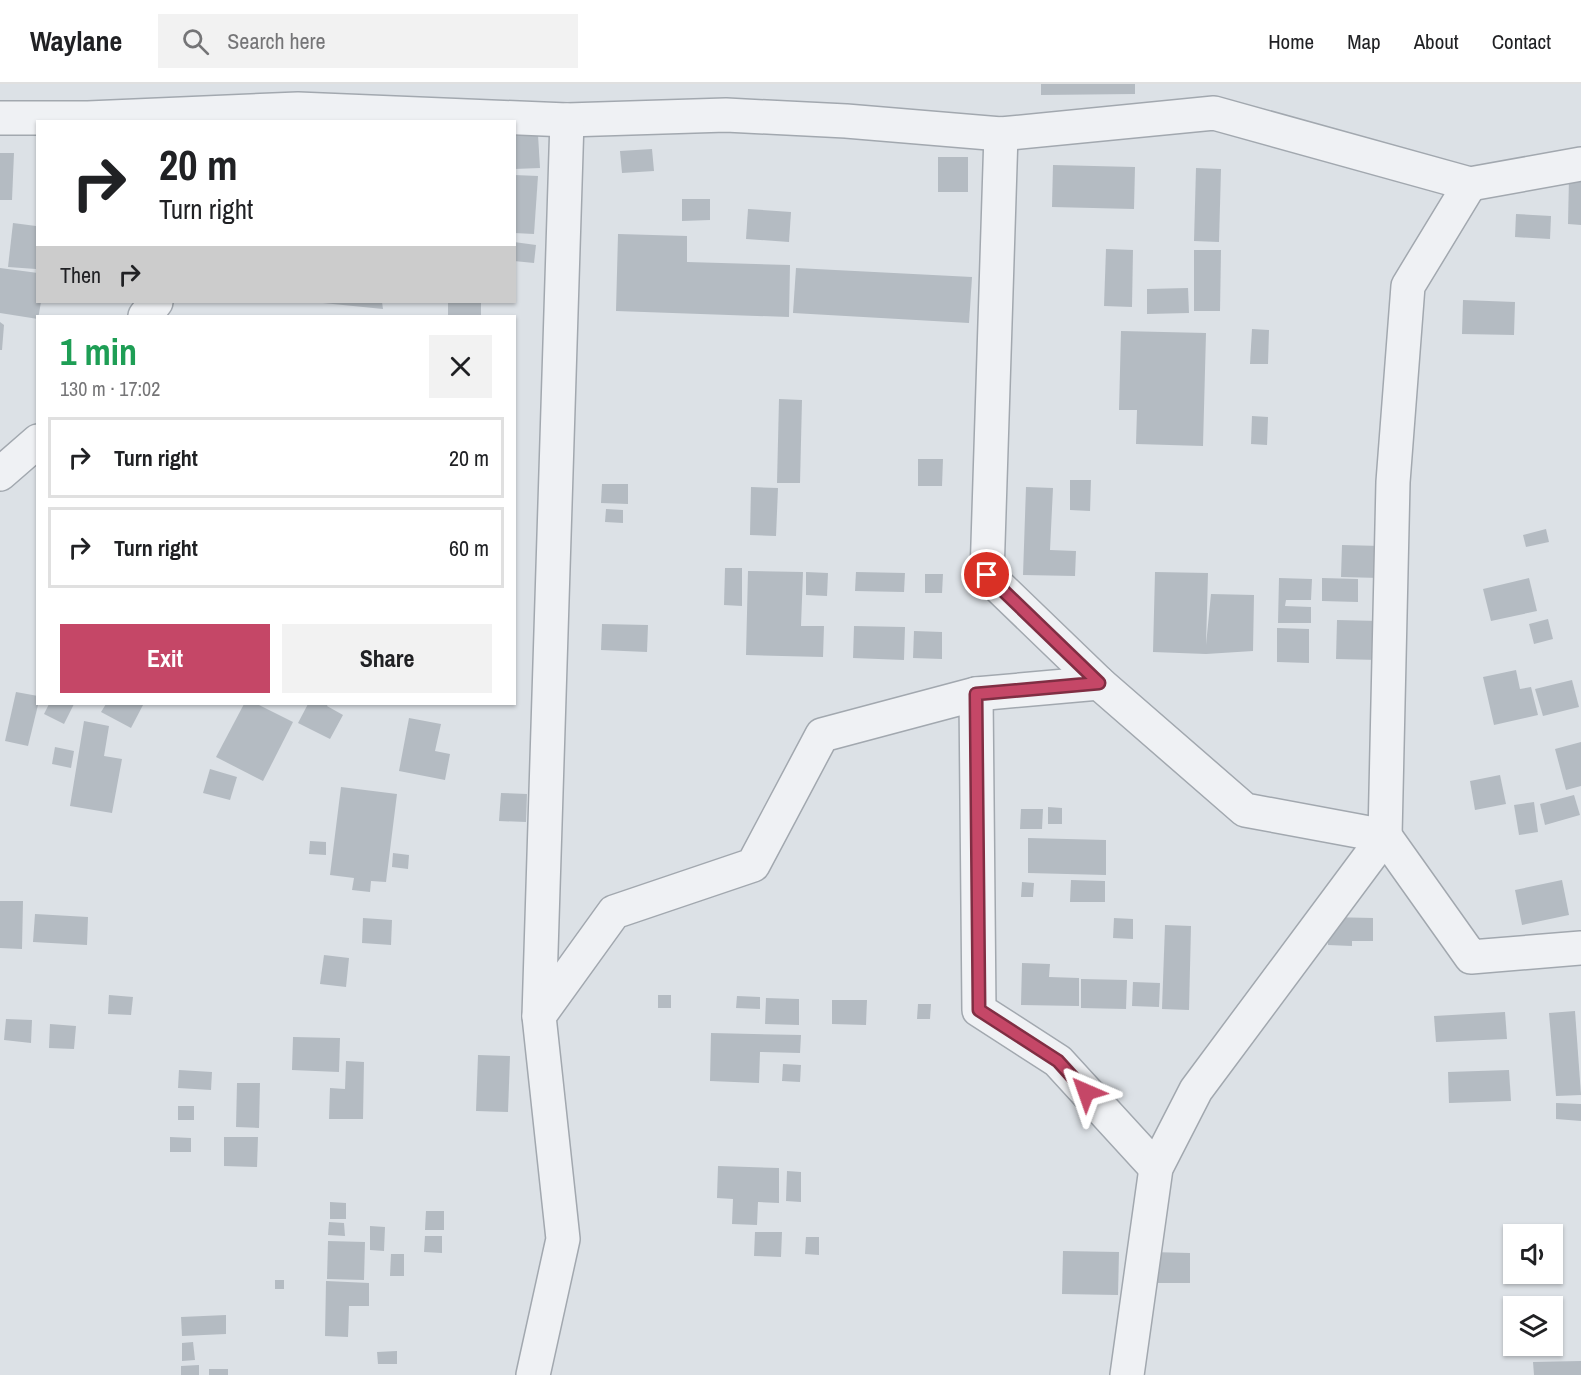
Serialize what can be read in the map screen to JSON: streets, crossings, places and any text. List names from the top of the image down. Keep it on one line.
{"page":{"header":"Waylane","search":"Search here","nav":["Home","Map","About","Contact"],"turn":["20 m","Turn right"],"then":"Then","heading":["1 min","130 m · 17:02"],"list":[{"name":"Turn right","value":"20 m"},{"name":"Turn right","value":"60 m"}],"buttons":["Exit","Share"]}}
